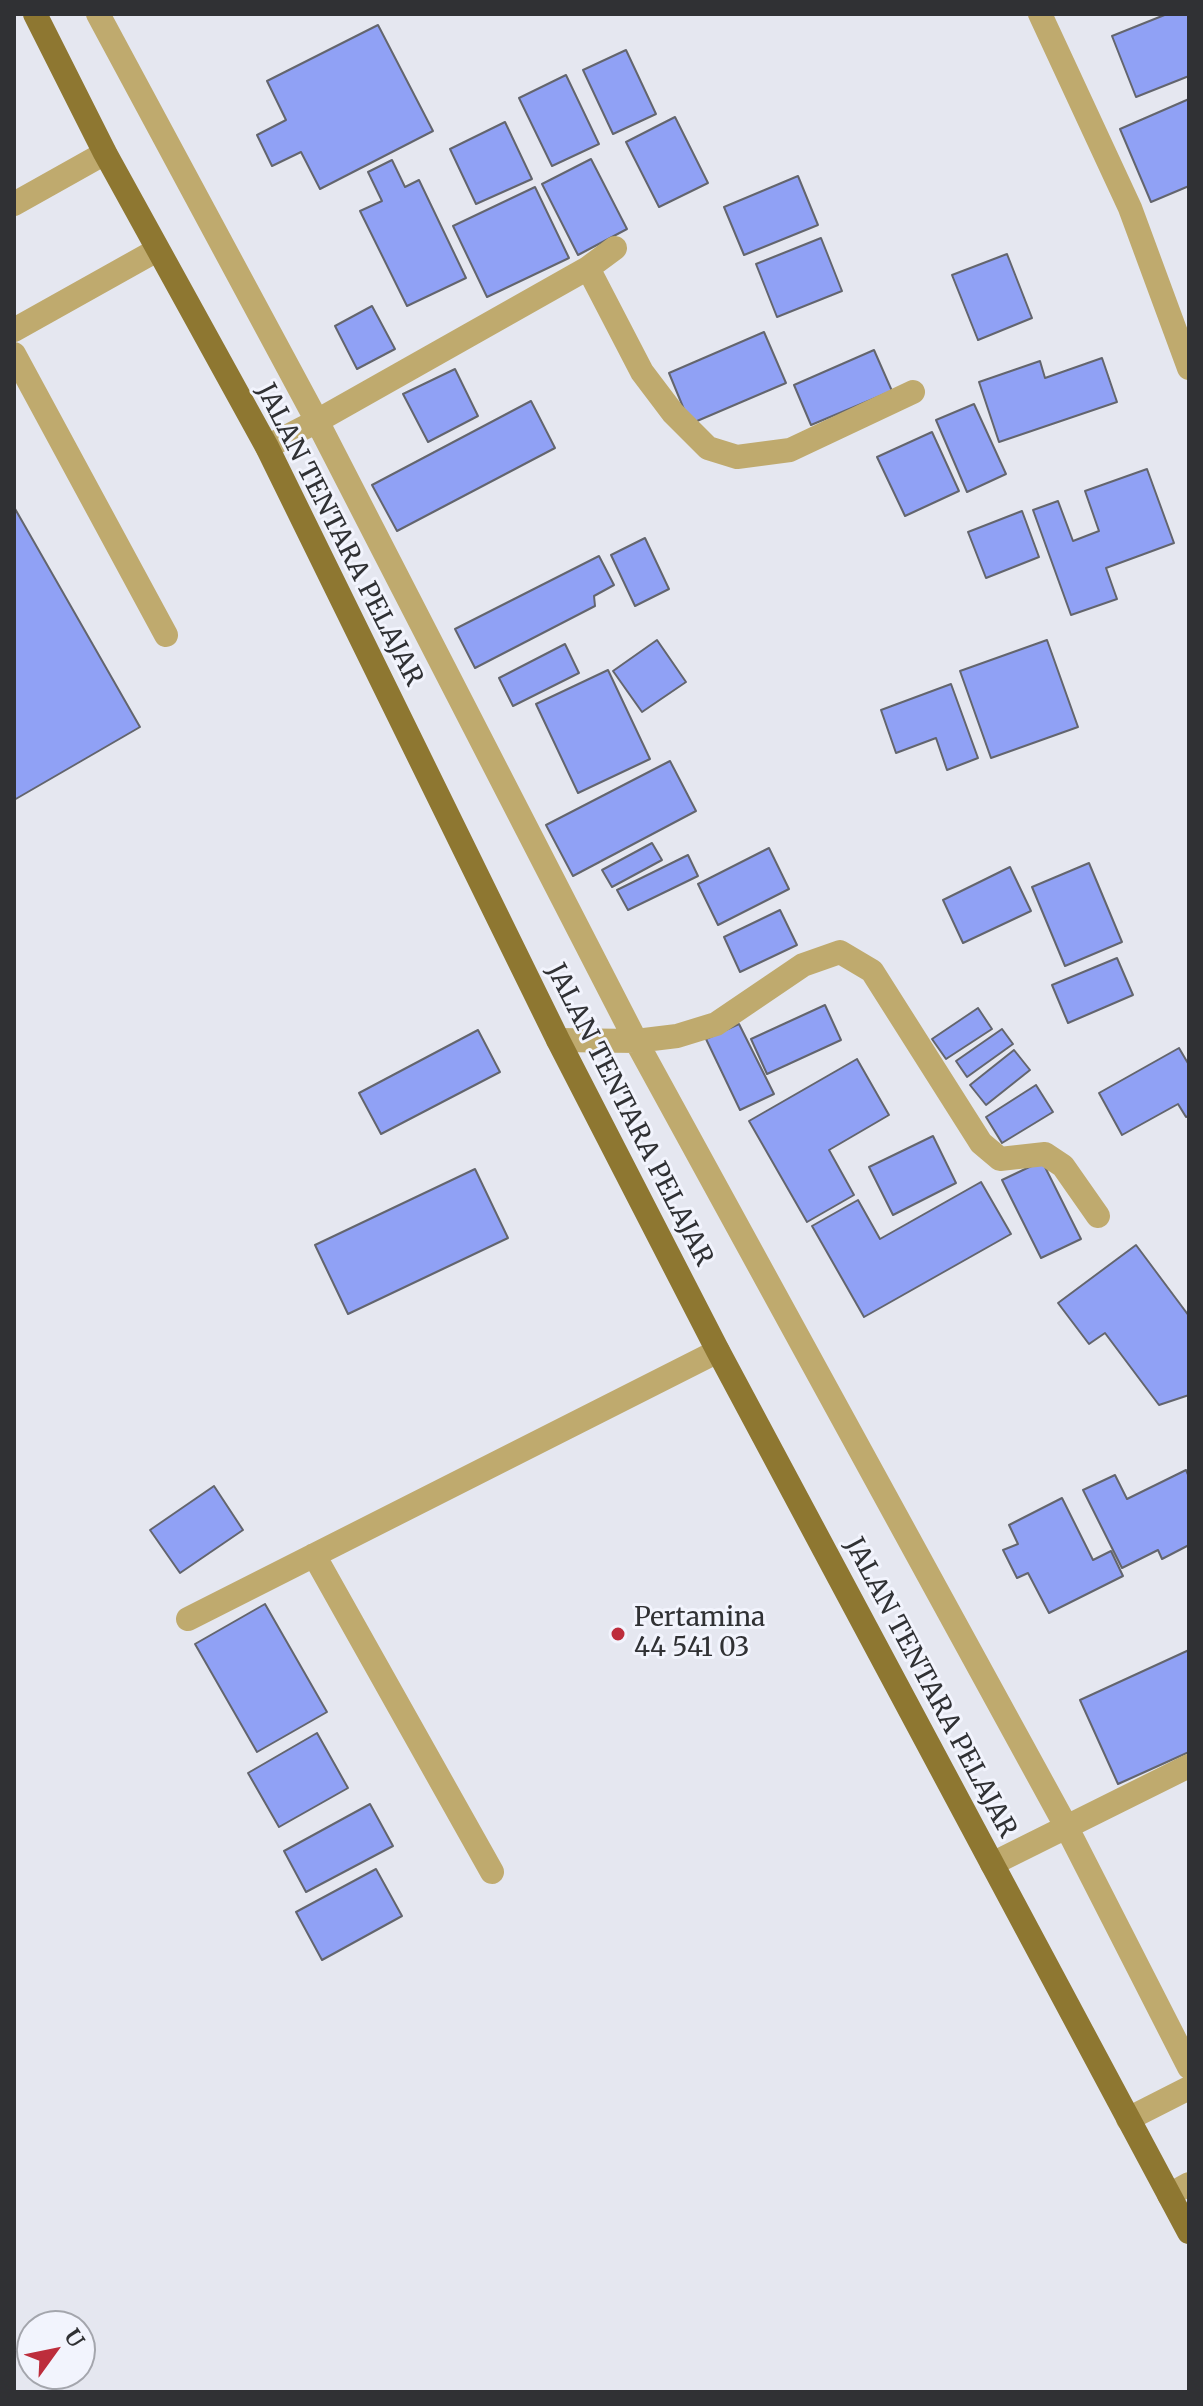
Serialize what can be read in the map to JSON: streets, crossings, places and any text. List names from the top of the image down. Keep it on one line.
{"streets":{"main road":["JALAN TENTARA PELAJAR"]},"places":["Pertamina 44 541 03"],"north":"top right"}
